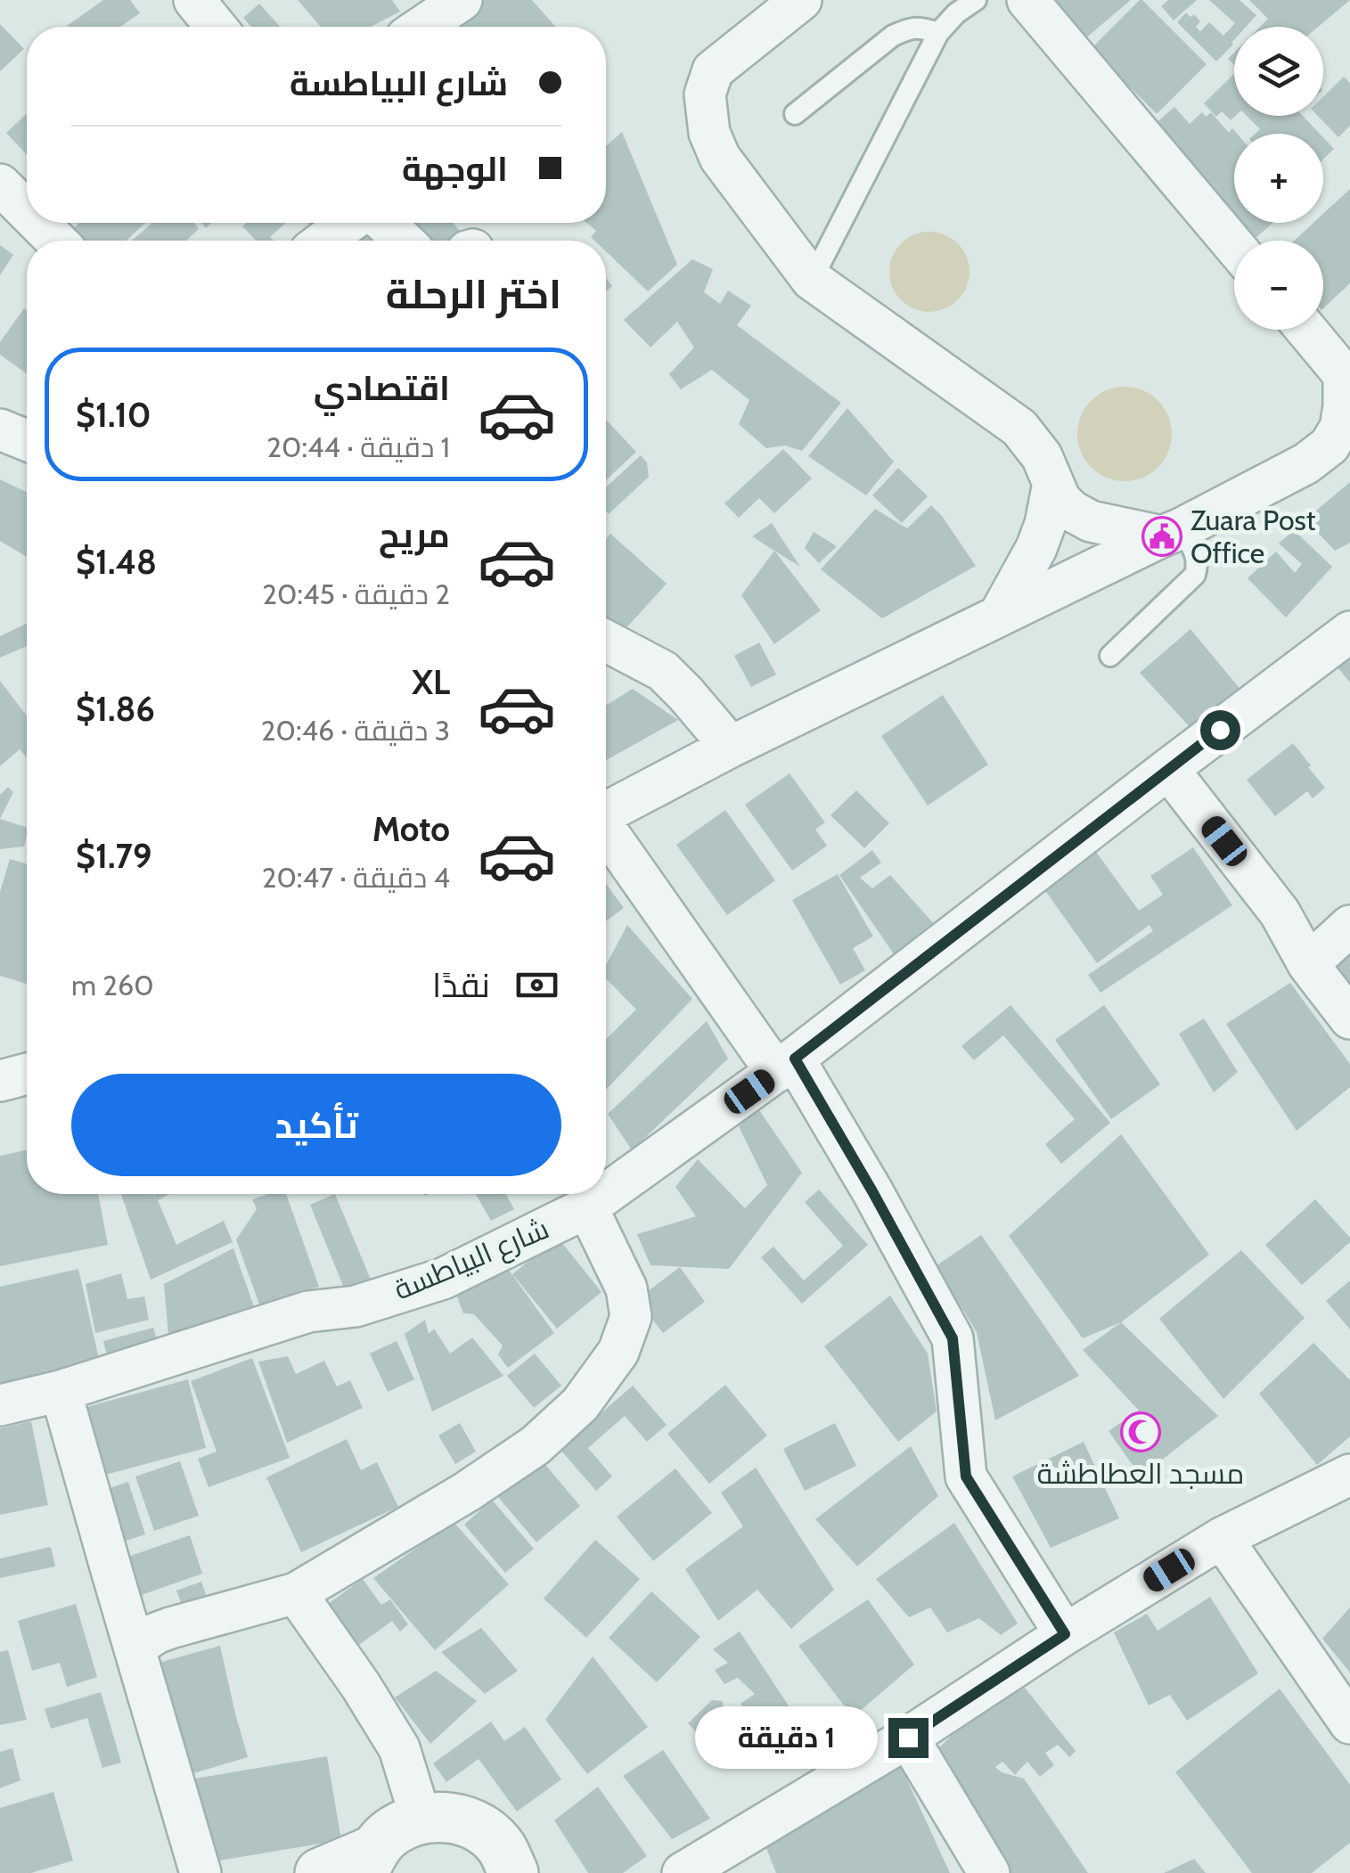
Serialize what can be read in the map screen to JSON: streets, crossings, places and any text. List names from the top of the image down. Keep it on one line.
{"streets":{"street":["شارع البياطسة"]},"places":{"public building":["Zuara Post Office"],"mosque":["مسجد العطاطشة"]},"page":{"map_buttons":["+","−"],"banner":["شارع البياطسة","الوجهة"],"heading":"اختر الرحلة","list":[{"name":"اقتصادي","note":"1 دقيقة · 20:44","value":"$1.10"},{"name":"مريح","note":"2 دقيقة · 20:45","value":"$1.48"},{"name":"XL","note":"3 دقيقة · 20:46","value":"$1.86"},{"name":"Moto","note":"4 دقيقة · 20:47","value":"$1.79"}],"pay":["نقدًا","260 m"],"buttons":"تأكيد","bubble":"1 دقيقة"}}
